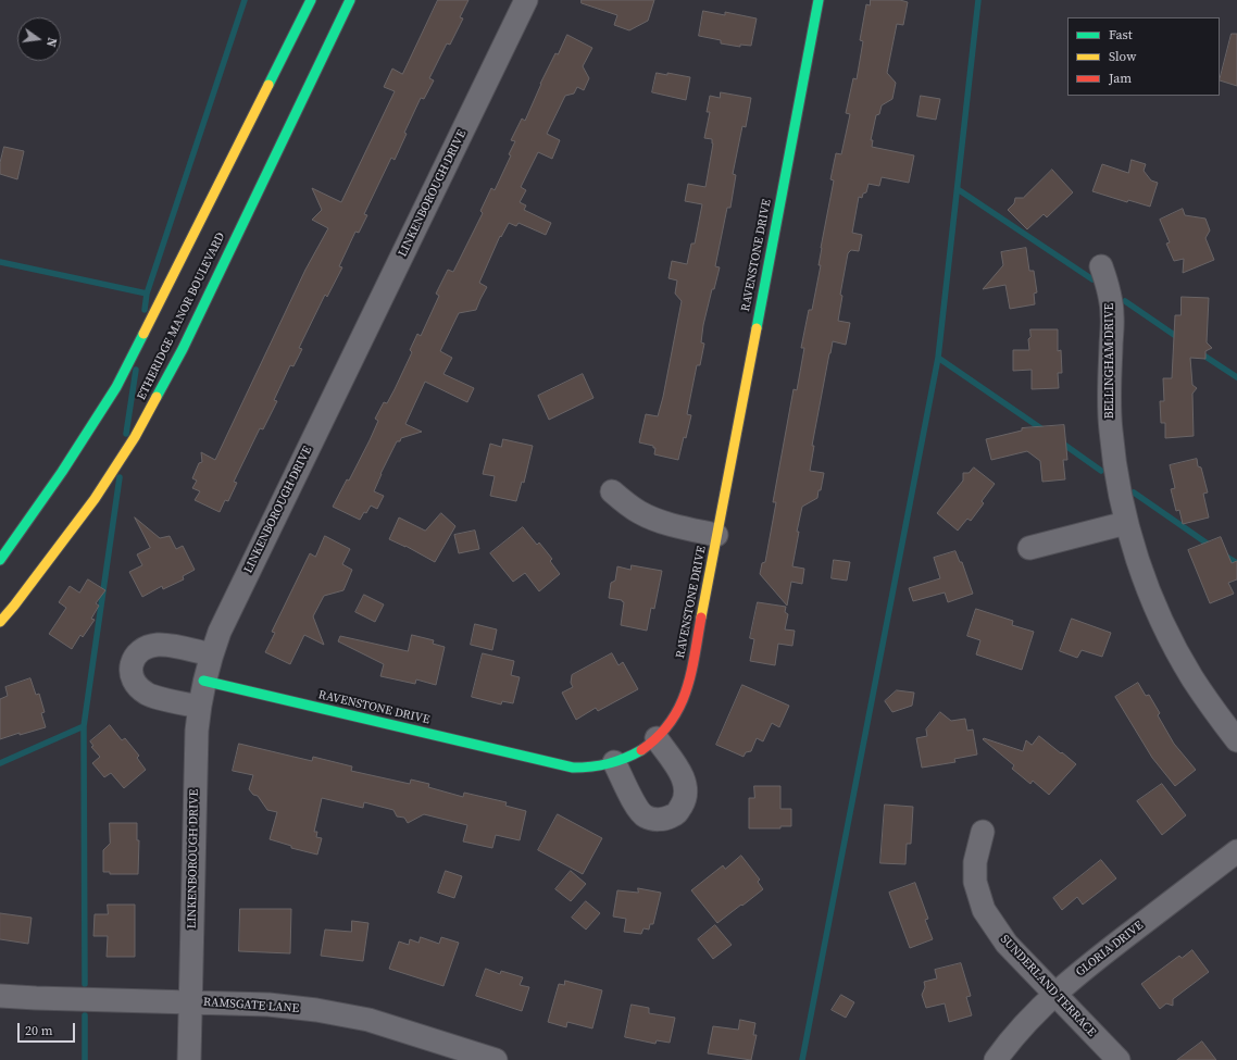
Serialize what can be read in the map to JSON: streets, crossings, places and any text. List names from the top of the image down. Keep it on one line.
{"streets":{"main road":["RAVENSTONE DRIVE","ETHERIDGE MANOR BOULEVARD"],"street":["LINKENBOROUGH DRIVE","BELLINGHAM DRIVE","GLORIA DRIVE","SUNDERLAND TERRACE","RAMSGATE LANE"]},"crossings":[["LINKENBOROUGH DRIVE","RAVENSTONE DRIVE"],["LINKENBOROUGH DRIVE","RAMSGATE LANE"],["GLORIA DRIVE","SUNDERLAND TERRACE"]],"legend":["Fast","Slow","Jam"],"scale_bar":"20 m","north":"right"}
